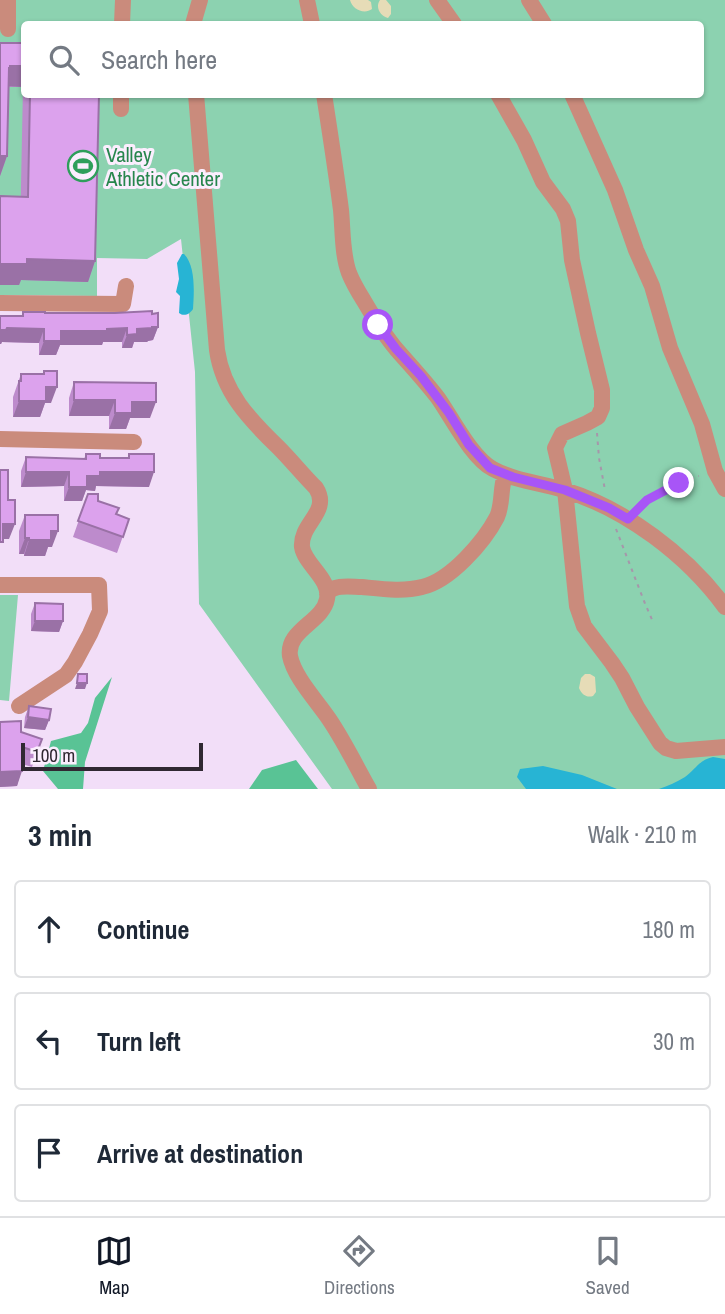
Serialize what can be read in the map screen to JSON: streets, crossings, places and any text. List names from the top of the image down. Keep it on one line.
{"places":{"sports":["Valley Athletic Center"]},"scale_bar":"100 m","page":{"search":"Search here","scale":"100 m","heading":["3 min","Walk · 210 m"],"list":[["Continue","180 m"],["Turn left","30 m"],"Arrive at destination"],"nav":["Map","Directions","Saved"]}}
